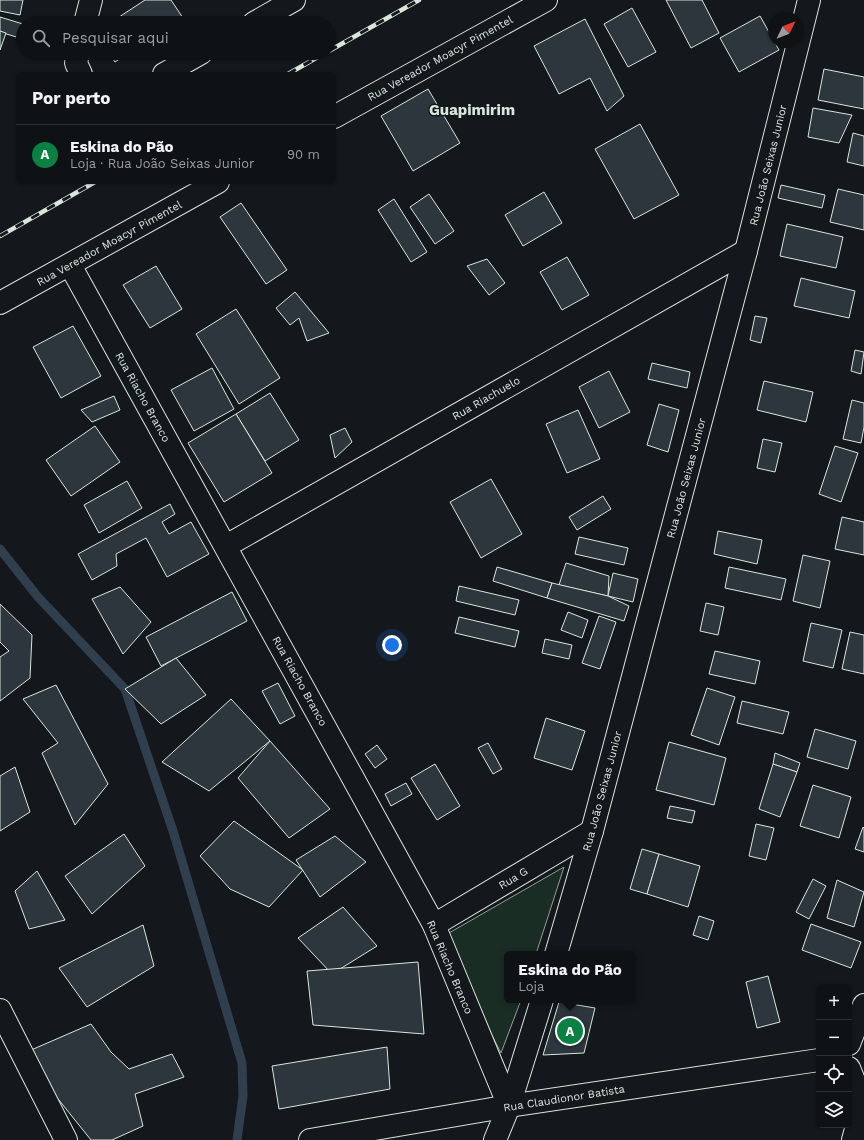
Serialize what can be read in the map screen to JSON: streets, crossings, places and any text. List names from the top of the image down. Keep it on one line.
{"streets":{"street":["Rua Vereador Moacyr Pimentel","Rua João Seixas Junior","Rua Riacho Branco","Rua Riachuelo","Rua G","Rua Claudionor Batista"]},"crossings":[["Rua Vereador Moacyr Pimentel","Rua Riacho Branco"],["Rua João Seixas Junior","Rua Riachuelo"],["Rua João Seixas Junior","Rua G"],["Rua Riacho Branco","Rua Riachuelo"],["Rua Riacho Branco","Rua G"],["Rua Riacho Branco","Rua Claudionor Batista"]],"districts":["Guapimirim"],"north":"top right","page":{"search":"Pesquisar aqui","heading":"Por perto","list":[{"mark":"A","name":"Eskina do Pão","note":"Loja · Rua João Seixas Junior","value":"90 m"}],"popup":["Eskina do Pão","Loja"],"map_buttons":["+","−"],"pins":"A"}}
